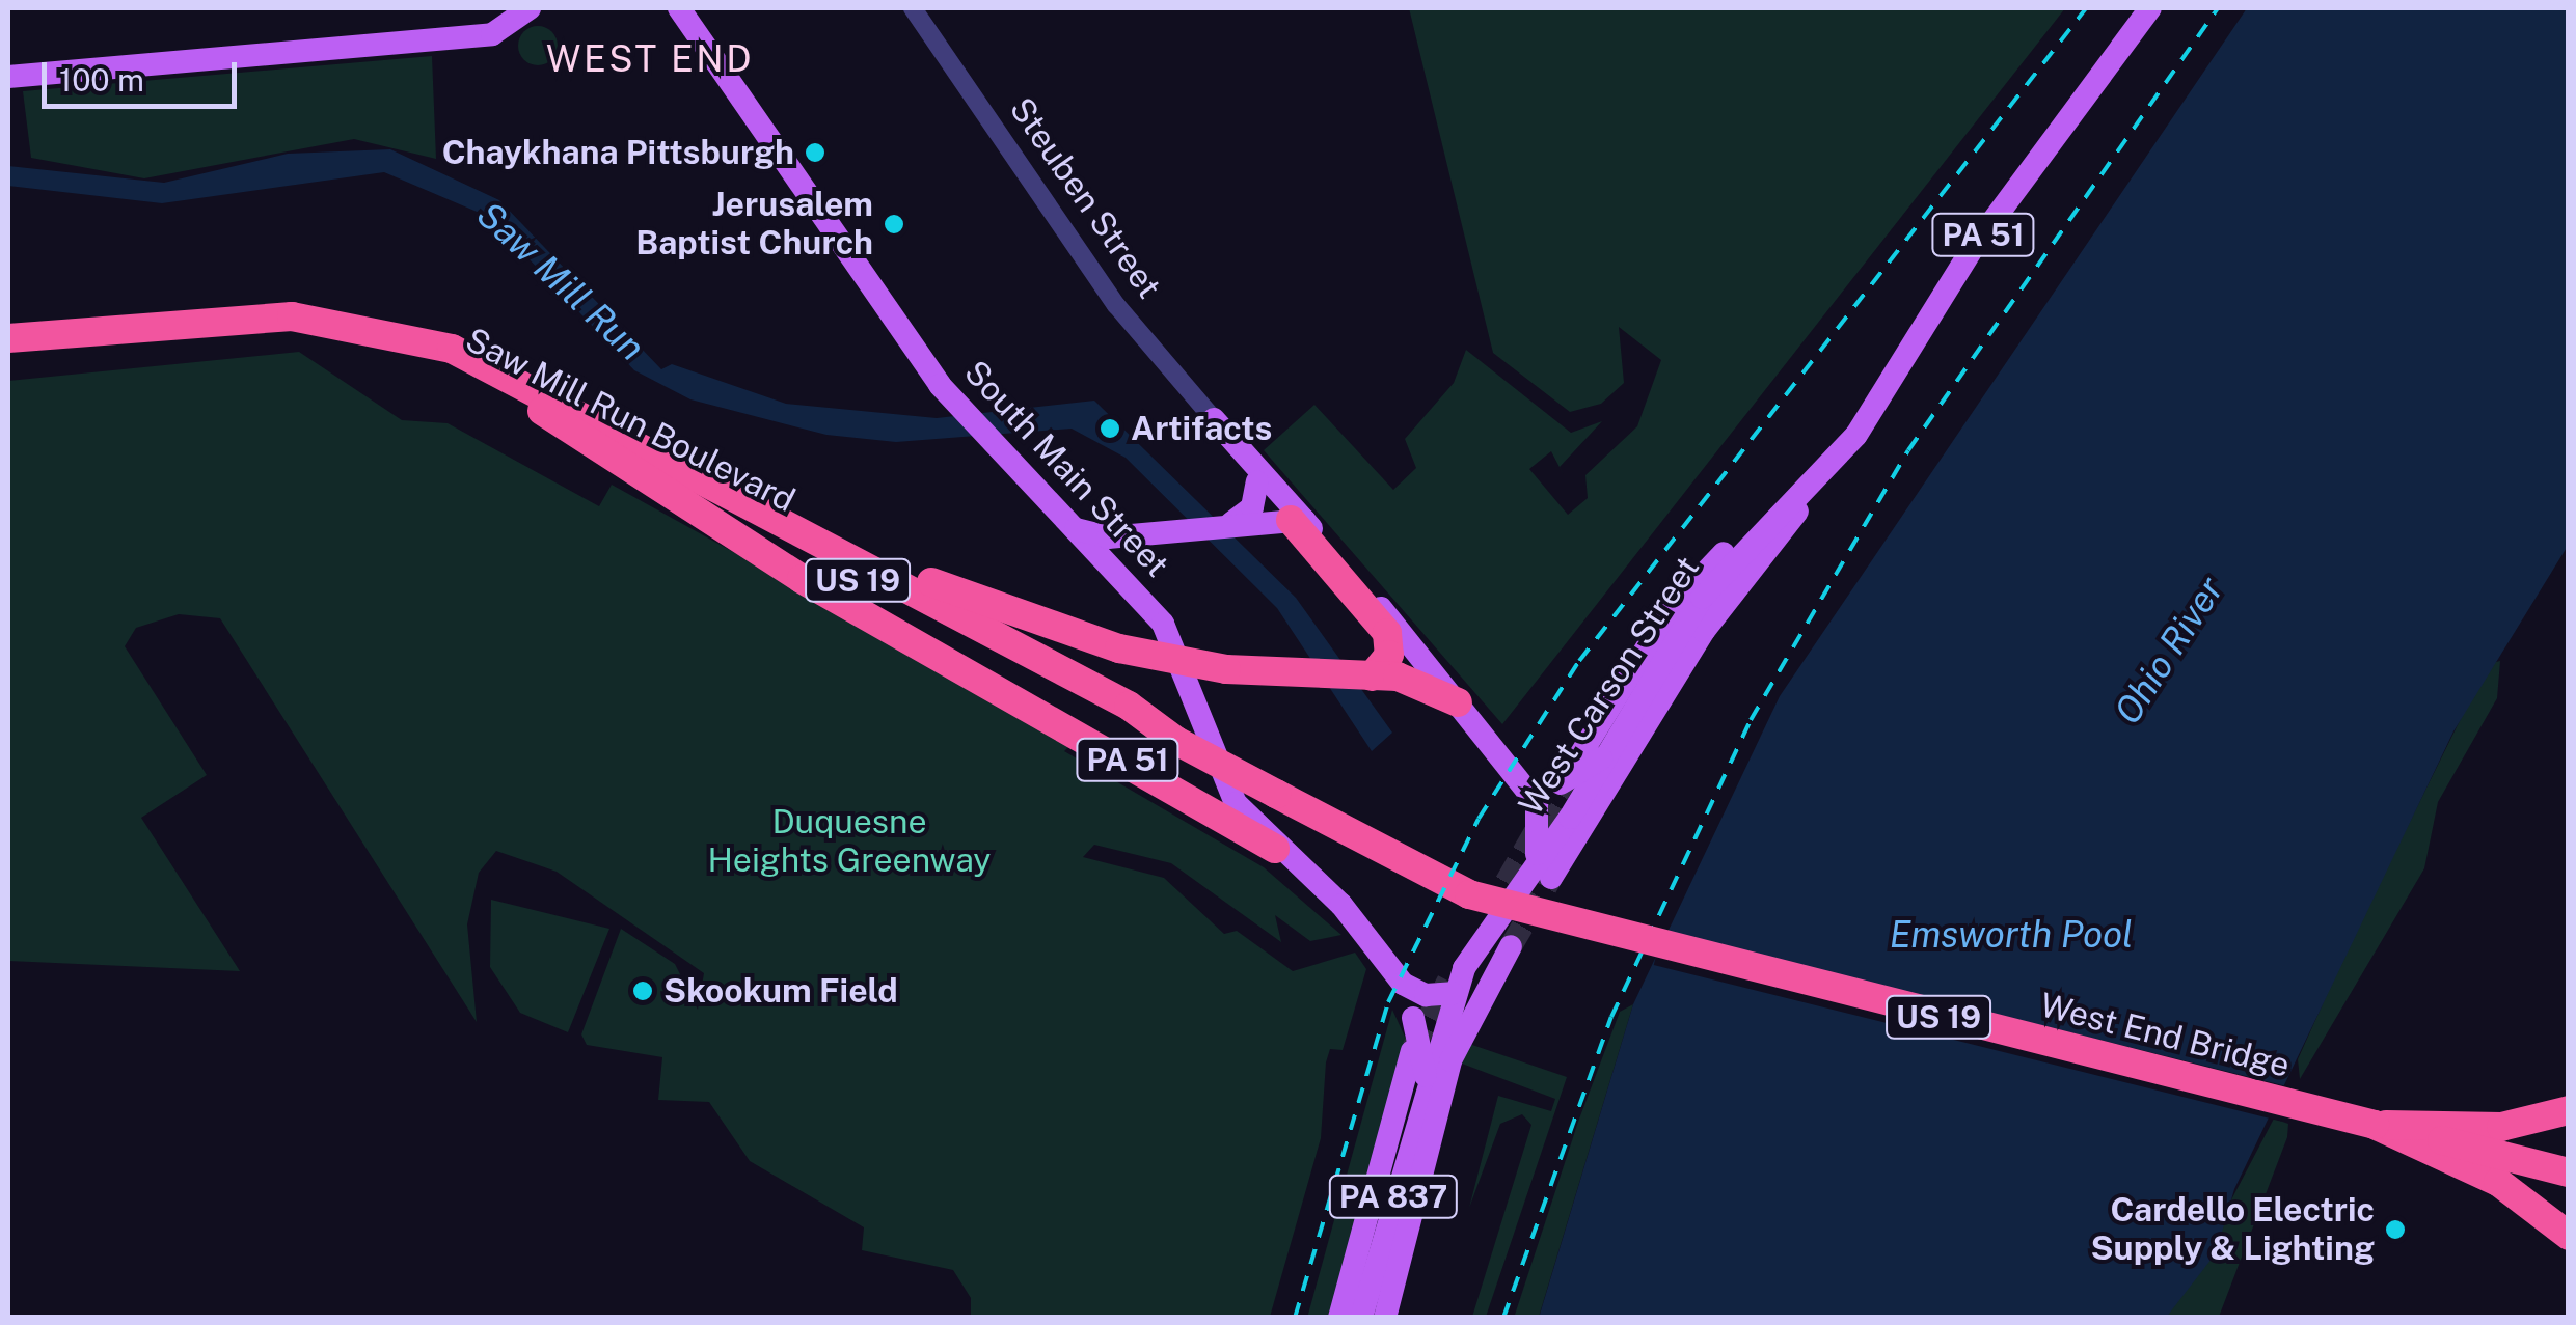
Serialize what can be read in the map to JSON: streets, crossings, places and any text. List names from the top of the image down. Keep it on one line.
{"streets":{"highway":["PA 51","Saw Mill Run Boulevard","US 19","West End Bridge"],"main road":["Steuben Street","South Main Street","West Carson Street","PA 837"]},"crossings":[["Steuben Street","PA 51"],["PA 51","Saw Mill Run Boulevard"],["PA 51","South Main Street"],["PA 51","West Carson Street"],["PA 51","PA 837"],["Saw Mill Run Boulevard","West Carson Street"],["Saw Mill Run Boulevard","West End Bridge"],["South Main Street","PA 837"],["US 19","West End Bridge"],["West Carson Street","West End Bridge"],["West Carson Street","PA 837"]],"districts":["WEST END"],"water":["Saw Mill Run","Ohio River","Emsworth Pool"],"parks":["Duquesne Heights Greenway"],"places":["Chaykhana Pittsburgh","Jerusalem Baptist Church","Artifacts","Skookum Field","Cardello Electric Supply & Lighting"],"scale_bar":"100 m"}
